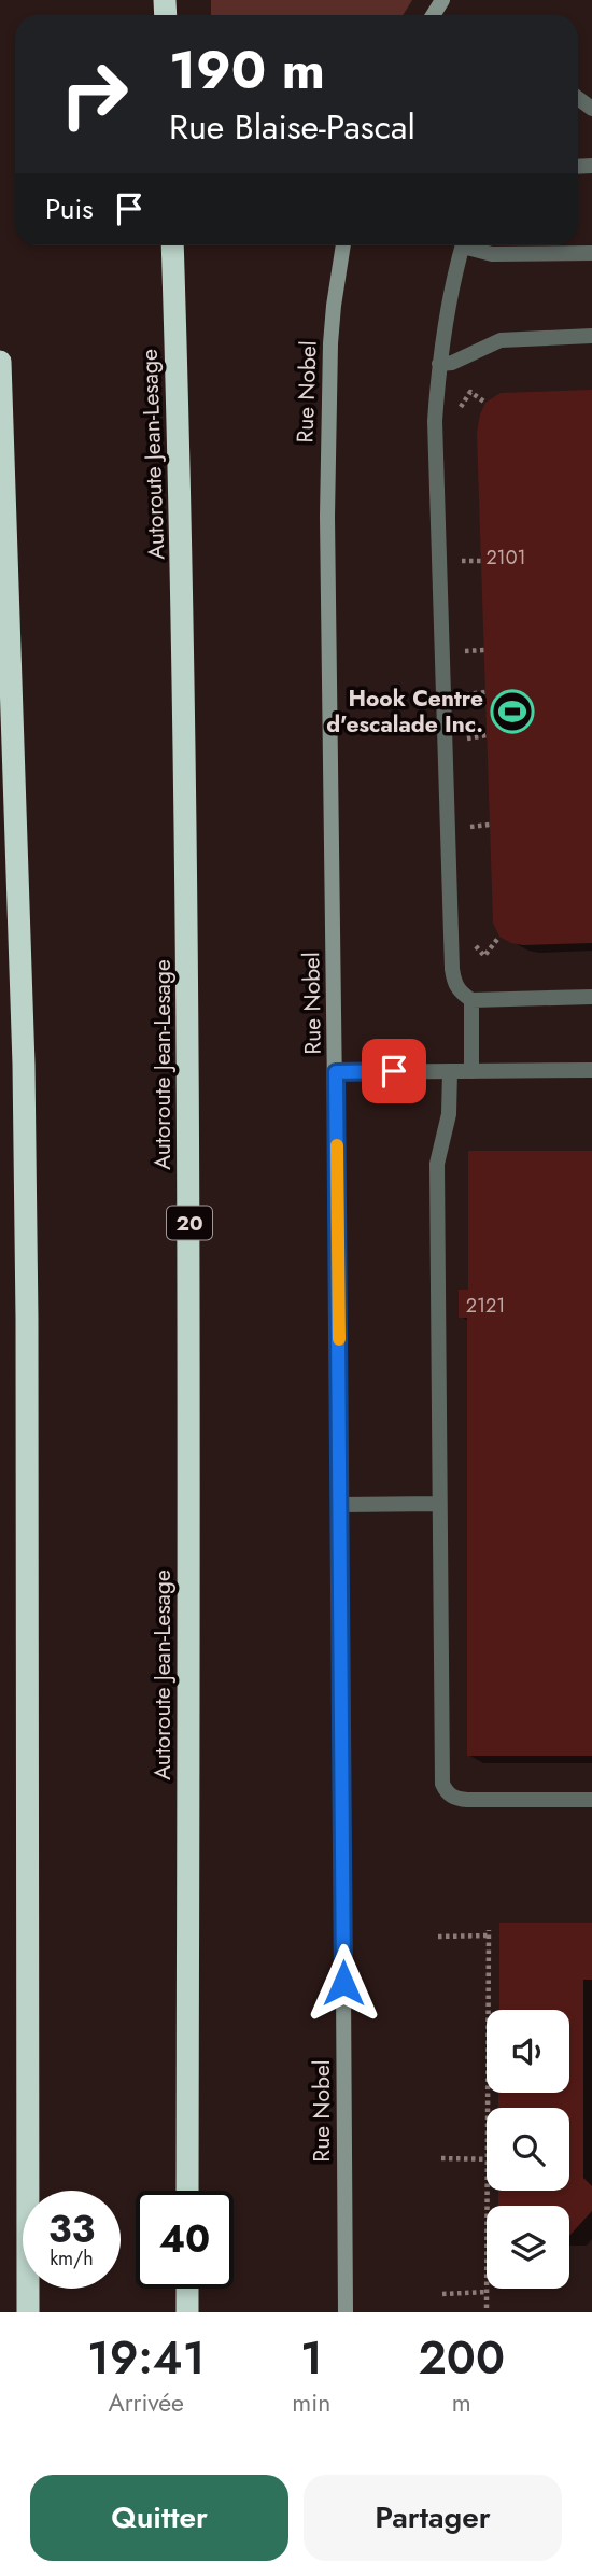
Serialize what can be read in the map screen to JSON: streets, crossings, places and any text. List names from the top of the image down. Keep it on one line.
{"streets":{"highway":["Autoroute Jean-Lesage","20"],"street":["Rue Nobel"]},"places":{"sports":["Hook Centre d'escalade Inc."]},"house_numbers":["2101","2121"],"page":{"turn":["190 m","Rue Blaise-Pascal"],"then":"Puis","speed":"33 km/h","limit":"40","eta":["19:41","Arrivée","1","min","200","m"],"buttons":["Quitter","Partager"]}}
